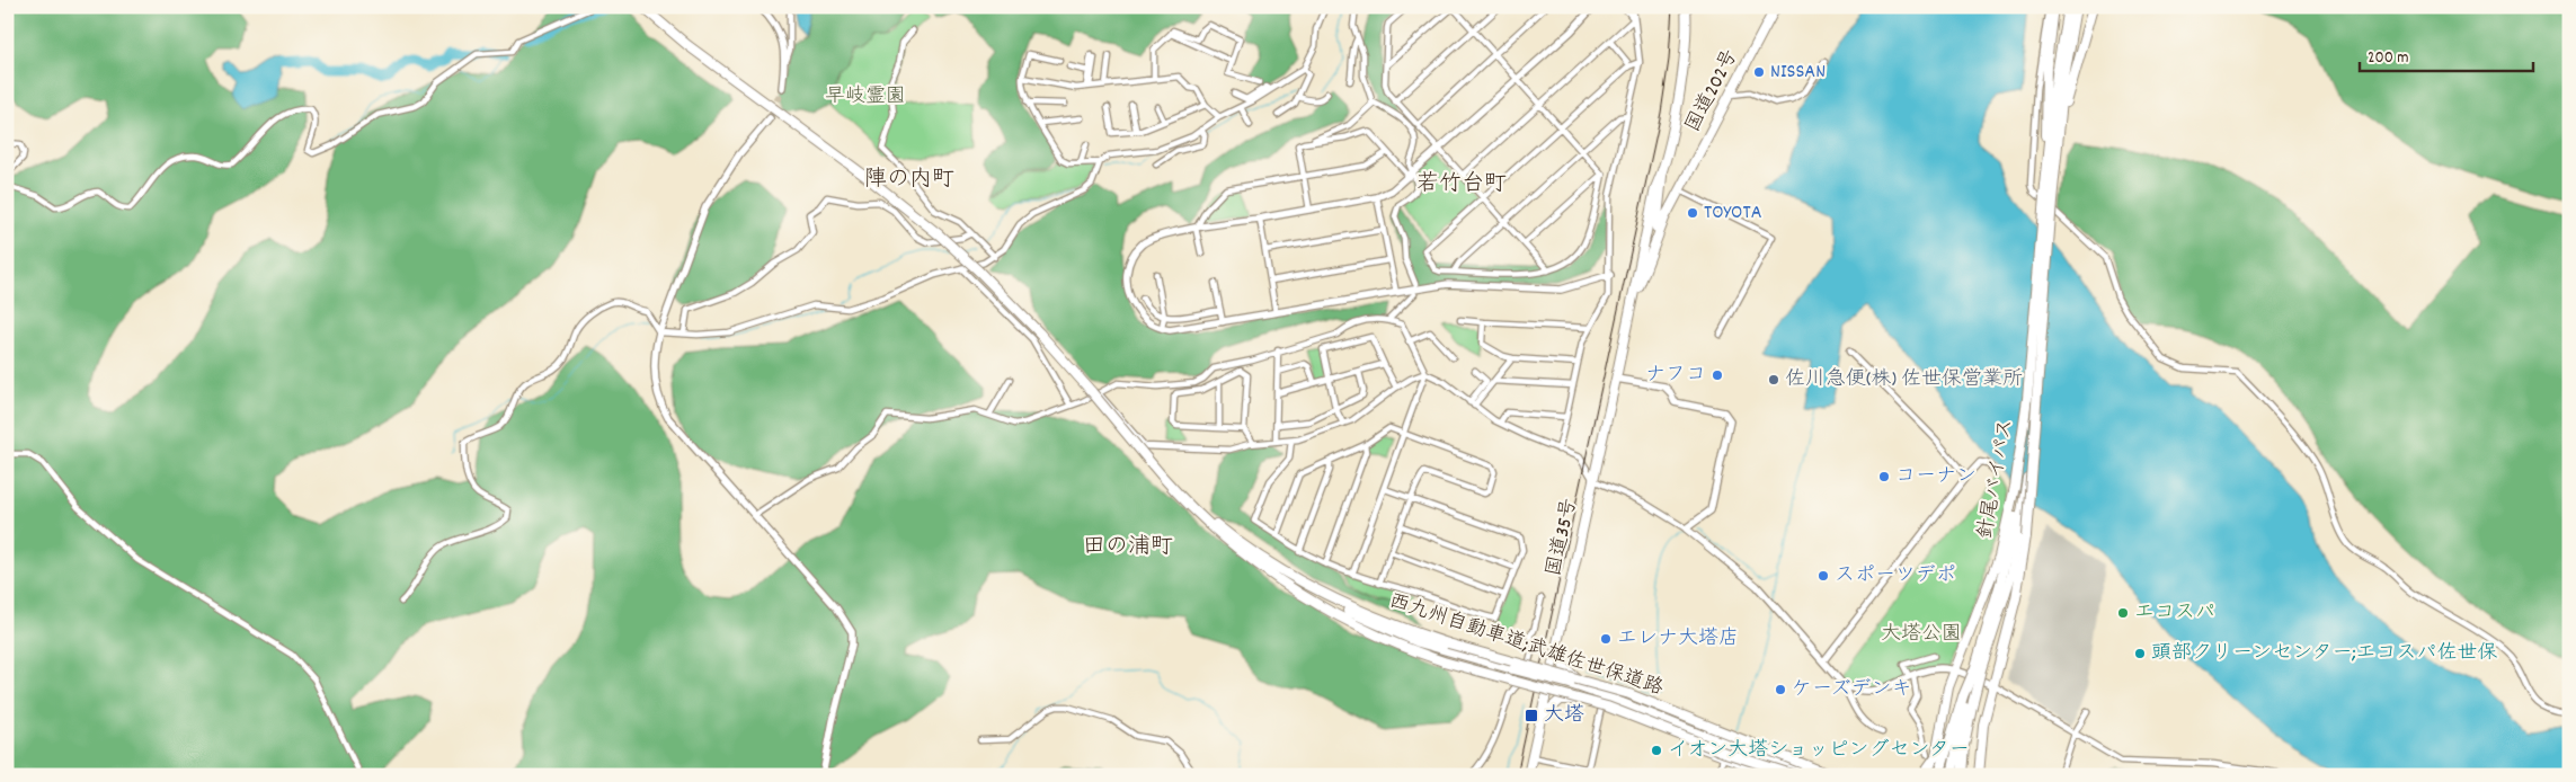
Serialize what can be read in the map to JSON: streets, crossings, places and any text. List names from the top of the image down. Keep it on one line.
{"streets":{"highway":["国道202号","針尾バイパス","国道35号","西九州自動車道;武雄佐世保道路"]},"crossings":[["国道202号","国道35号"]],"districts":["陣の内町","若竹台町","田の浦町"],"parks":["早岐霊園","大塔公園"],"places":{"other":["NISSAN","TOYOTA","ナフコ","佐川急便(株) 佐世保営業所","コーナン","スポーツデポ","エコスパ","エレナ大塔店","頭部クリーンセンター;エコスパ佐世保","ケーズデンキ","イオン大塔ショッピングセンター"],"transit":["大塔"]},"scale_bar":"200 m"}
